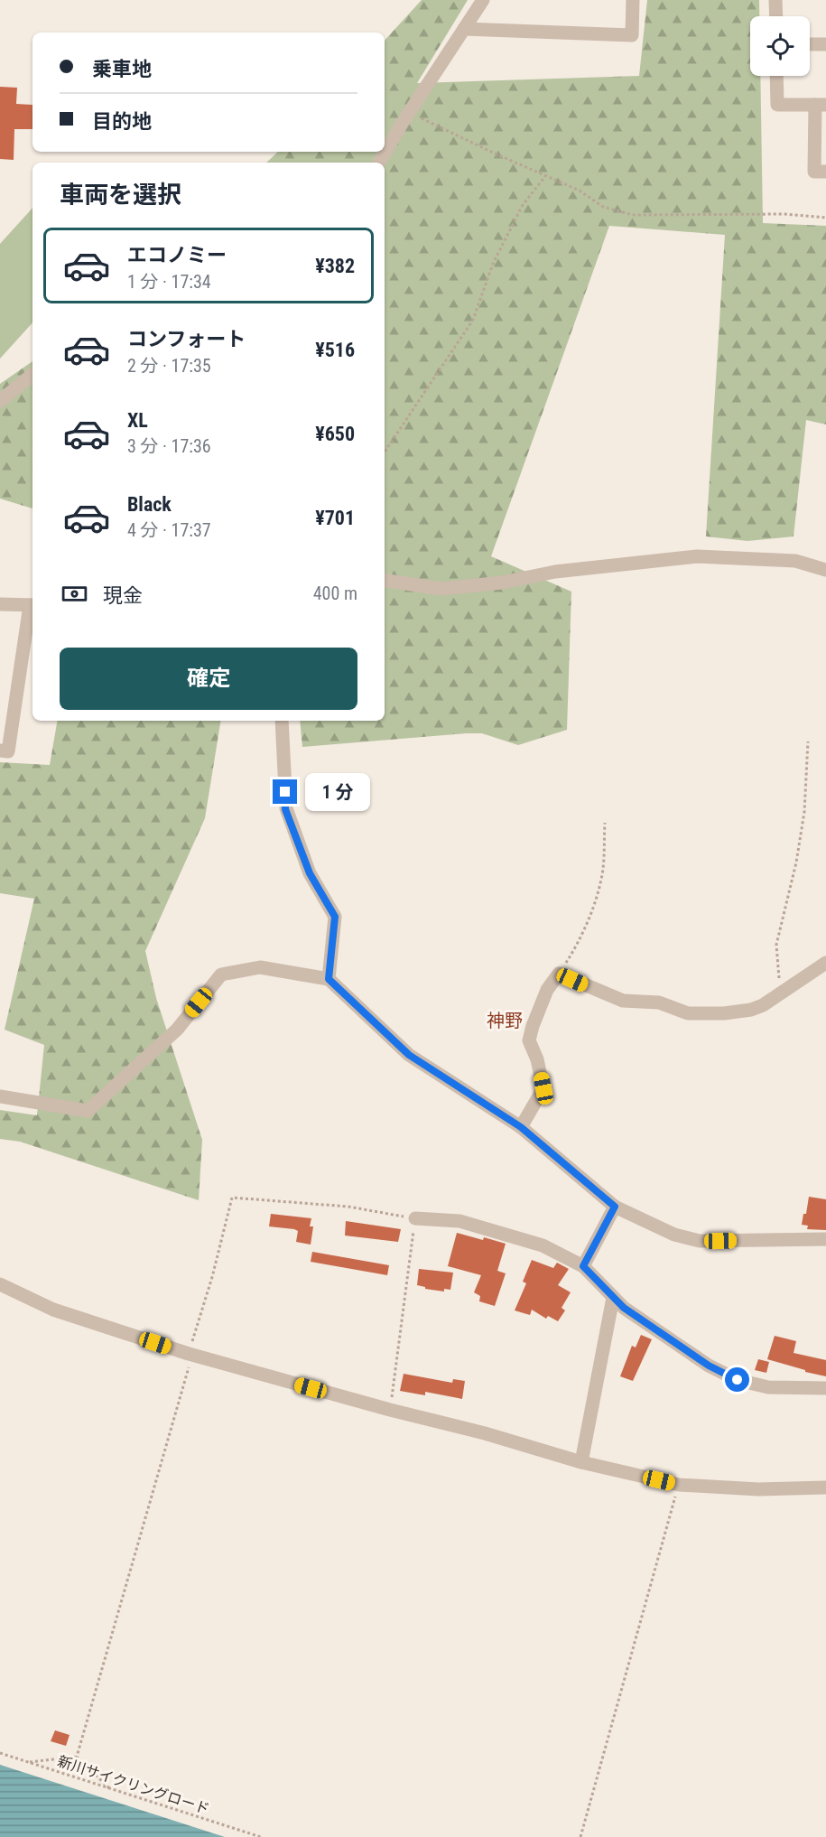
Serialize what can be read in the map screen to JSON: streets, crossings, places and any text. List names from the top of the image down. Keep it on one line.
{"streets":{"path":["新川サイクリングロード"]},"districts":["神野"],"page":{"banner":["乗車地","目的地"],"heading":"車両を選択","list":[{"name":"エコノミー","note":"1 分 · 17:34","value":"¥382"},{"name":"コンフォート","note":"2 分 · 17:35","value":"¥516"},{"name":"XL","note":"3 分 · 17:36","value":"¥650"},{"name":"Black","note":"4 分 · 17:37","value":"¥701"}],"pay":["現金","400 m"],"buttons":"確定","bubble":"1 分"}}
